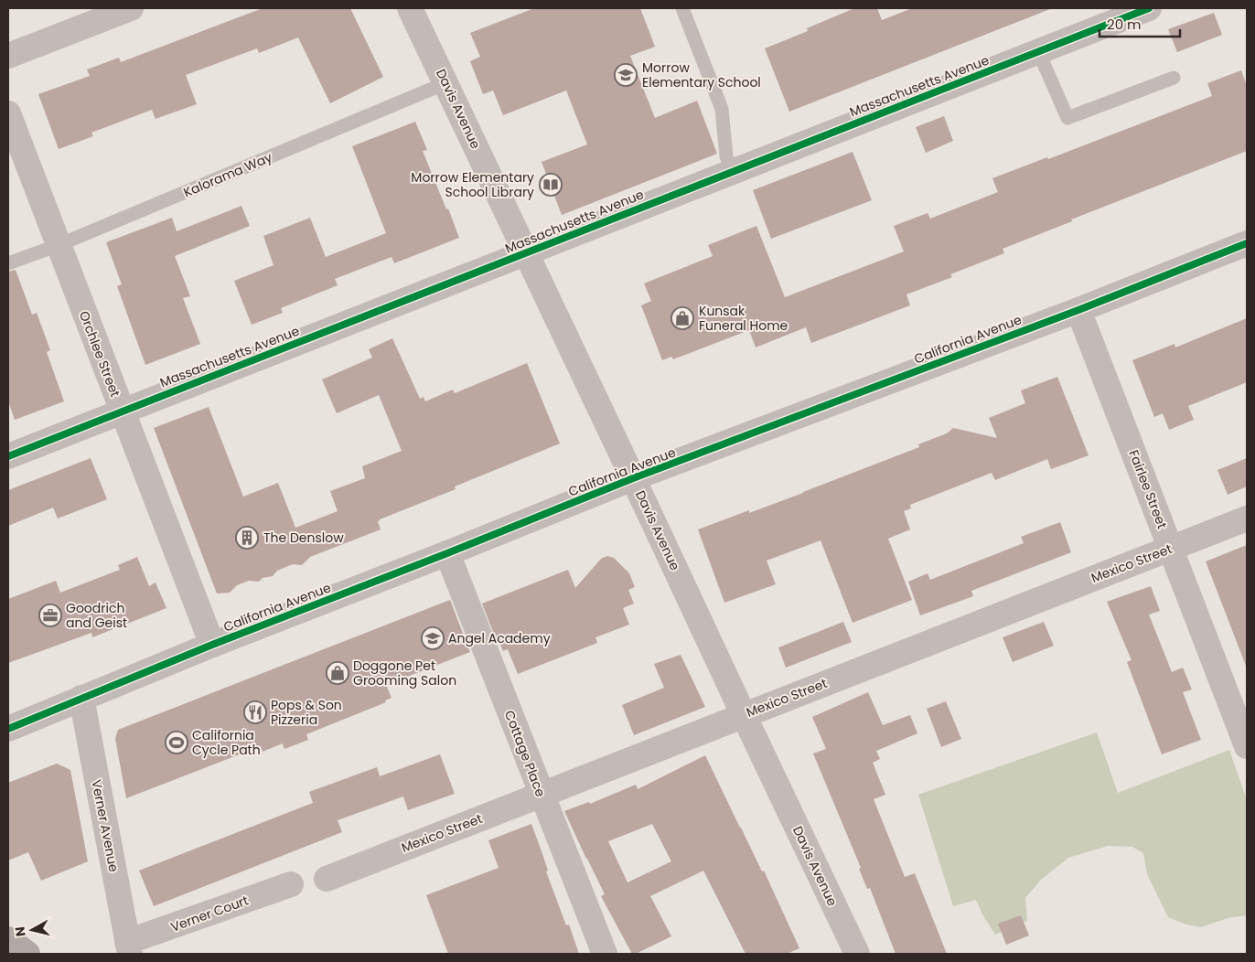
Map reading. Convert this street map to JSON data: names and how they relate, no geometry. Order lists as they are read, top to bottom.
{
  "streets": {
    "street": [
      "Massachusetts Avenue",
      "Davis Avenue",
      "California Avenue",
      "Orchlee Street",
      "Fairlee Street",
      "Mexico Street",
      "Cottage Place",
      "Verner Avenue",
      "Verner Court"
    ],
    "lane": ["Kalorama Way"]
  },
  "crossings": [
    ["Massachusetts Avenue", "Davis Avenue"],
    ["Massachusetts Avenue", "Orchlee Street"],
    ["Davis Avenue", "Kalorama Way"],
    ["Davis Avenue", "California Avenue"],
    ["Davis Avenue", "Mexico Street"],
    ["Kalorama Way", "Orchlee Street"],
    ["California Avenue", "Orchlee Street"],
    ["California Avenue", "Fairlee Street"],
    ["California Avenue", "Cottage Place"],
    ["California Avenue", "Verner Avenue"],
    ["Fairlee Street", "Mexico Street"],
    ["Mexico Street", "Cottage Place"],
    ["Verner Avenue", "Verner Court"]
  ],
  "places": {
    "school or university": ["Morrow Elementary School", "Angel Academy"],
    "library": ["Morrow Elementary School Library"],
    "shop": ["Kunsak Funeral Home", "Doggone Pet Grooming Salon"],
    "building": ["The Denslow"],
    "office": ["Goodrich and Geist"],
    "restaurant": ["Pops & Son Pizzeria"],
    "sports": ["California Cycle Path"]
  },
  "scale_bar": "20 m",
  "north": "left"
}
